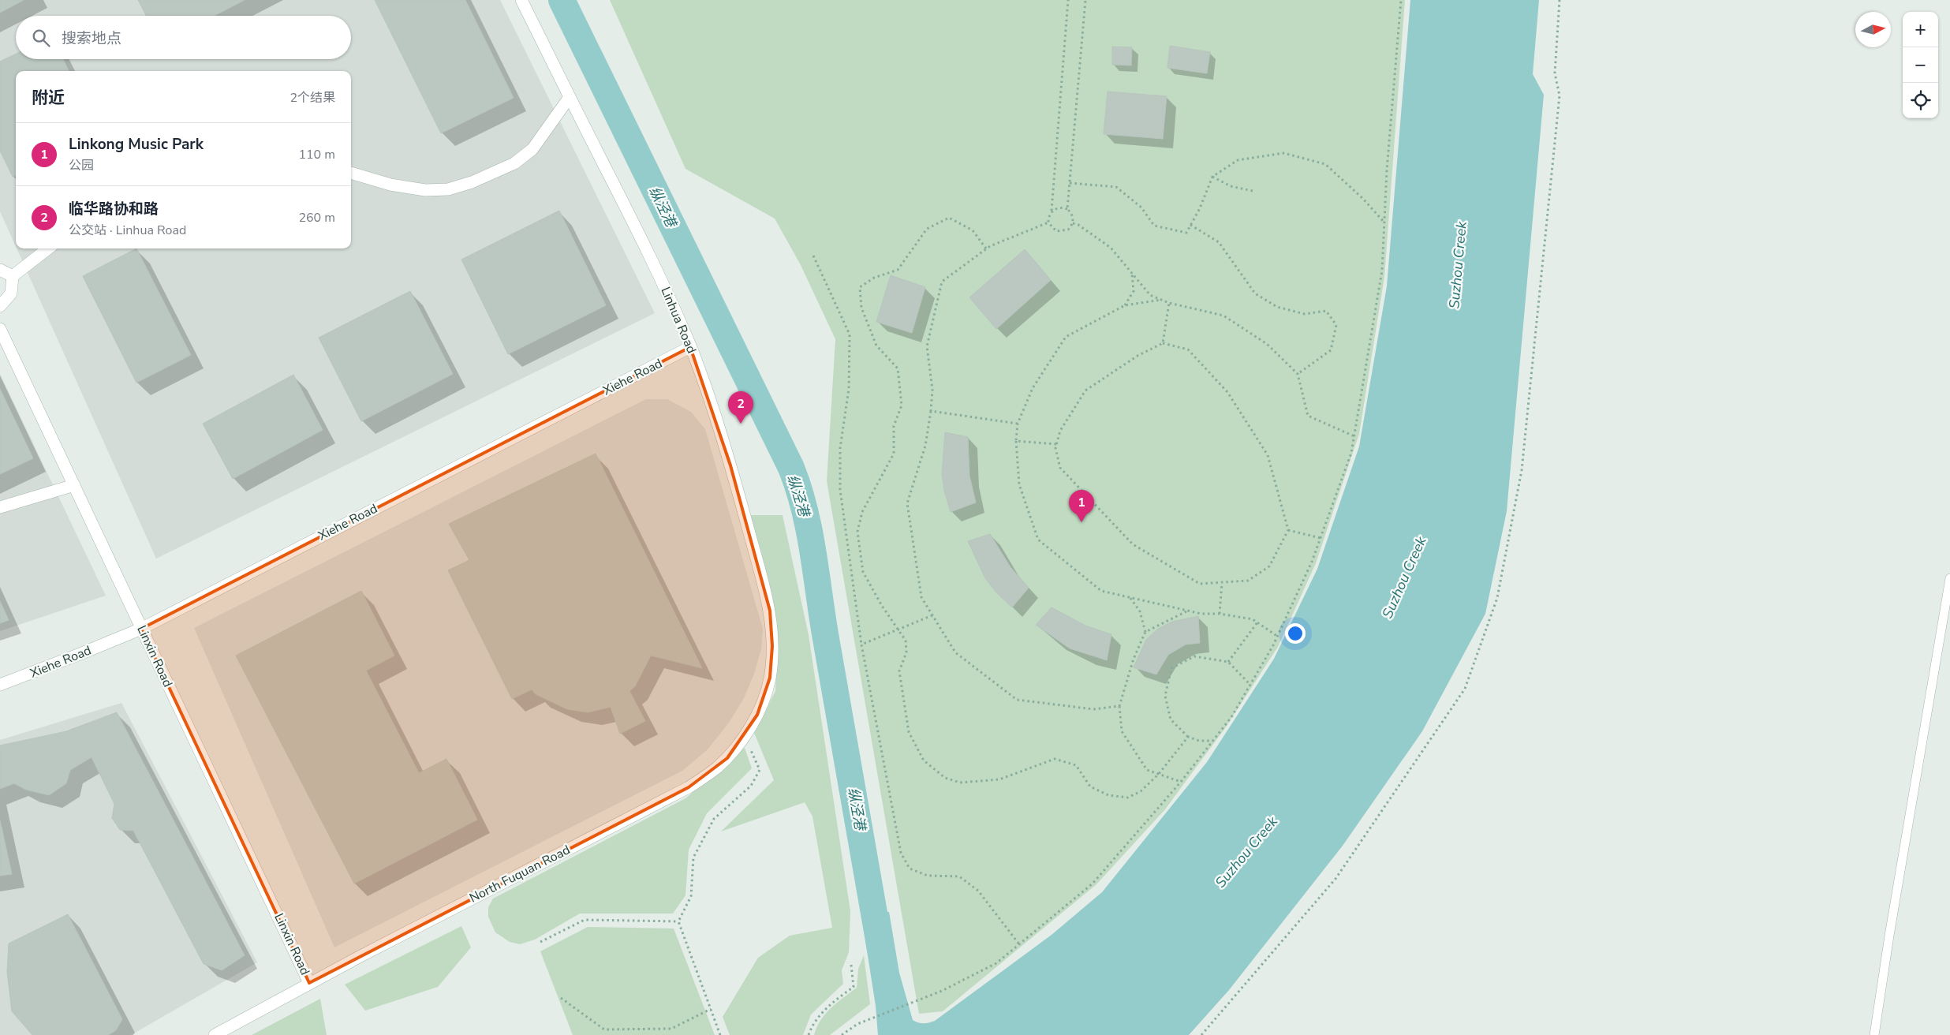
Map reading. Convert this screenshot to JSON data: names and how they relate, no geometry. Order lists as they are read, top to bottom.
{
  "streets": {
    "street": [
      "Linhua Road",
      "Xiehe Road",
      "Linxin Road",
      "North Fuquan Road"
    ]
  },
  "crossings": [
    ["Linhua Road", "Xiehe Road"],
    ["Linhua Road", "North Fuquan Road"],
    ["Xiehe Road", "Linxin Road"],
    ["Linxin Road", "North Fuquan Road"]
  ],
  "water": ["纵泾港", "Suzhou Creek"],
  "north": "right",
  "page": {
    "map_buttons": ["+", "−"],
    "search": "搜索地点",
    "heading": ["附近", "2个结果"],
    "list": [
      {
        "mark": "1",
        "name": "Linkong Music Park",
        "note": "公园",
        "value": "110 m"
      },
      {
        "mark": "2",
        "name": "临华路协和路",
        "note": "公交站 · Linhua Road",
        "value": "260 m"
      }
    ],
    "pins": ["2", "1"]
  }
}
